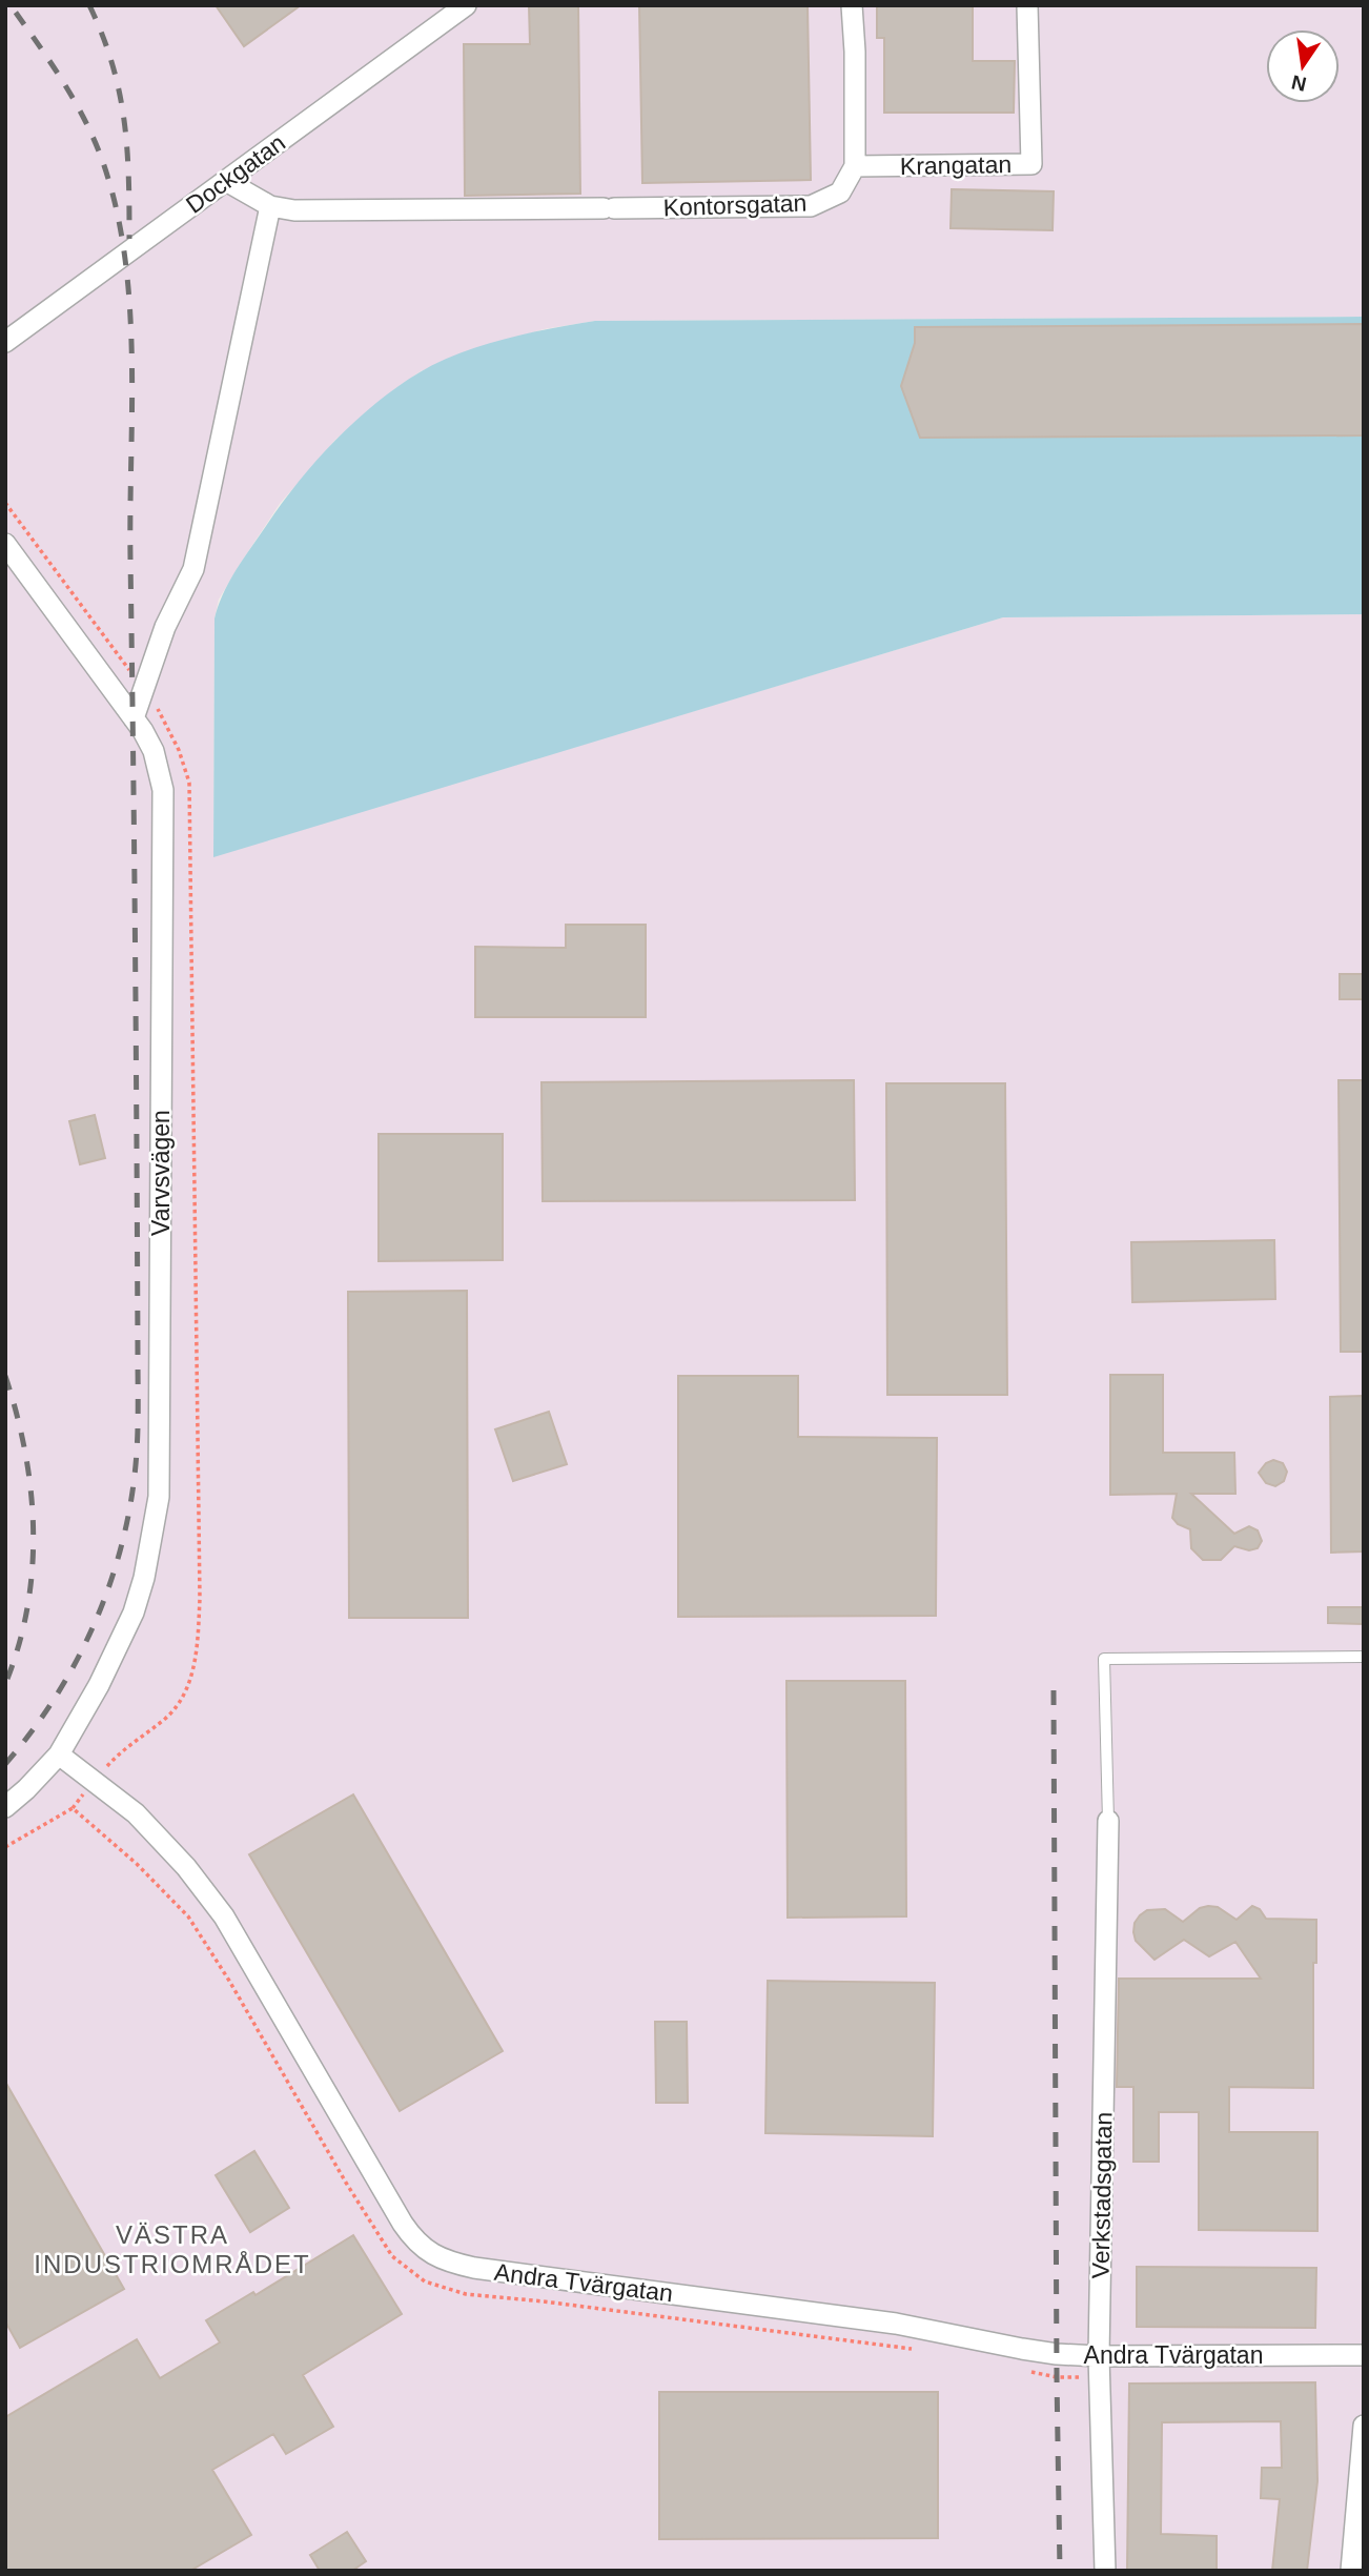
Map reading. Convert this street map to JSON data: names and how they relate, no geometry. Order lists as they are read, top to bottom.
{
  "streets": {
    "street": [
      "Krangatan",
      "Dockgatan",
      "Kontorsgatan",
      "Varvsvägen",
      "Verkstadsgatan",
      "Andra Tvärgatan"
    ]
  },
  "crossings": [
    ["Krangatan", "Kontorsgatan"],
    ["Dockgatan", "Kontorsgatan"],
    ["Varvsvägen", "Andra Tvärgatan"],
    ["Verkstadsgatan", "Andra Tvärgatan"]
  ],
  "districts": ["VÄSTRA INDUSTRIOMRÅDET"],
  "north": "bottom"
}
